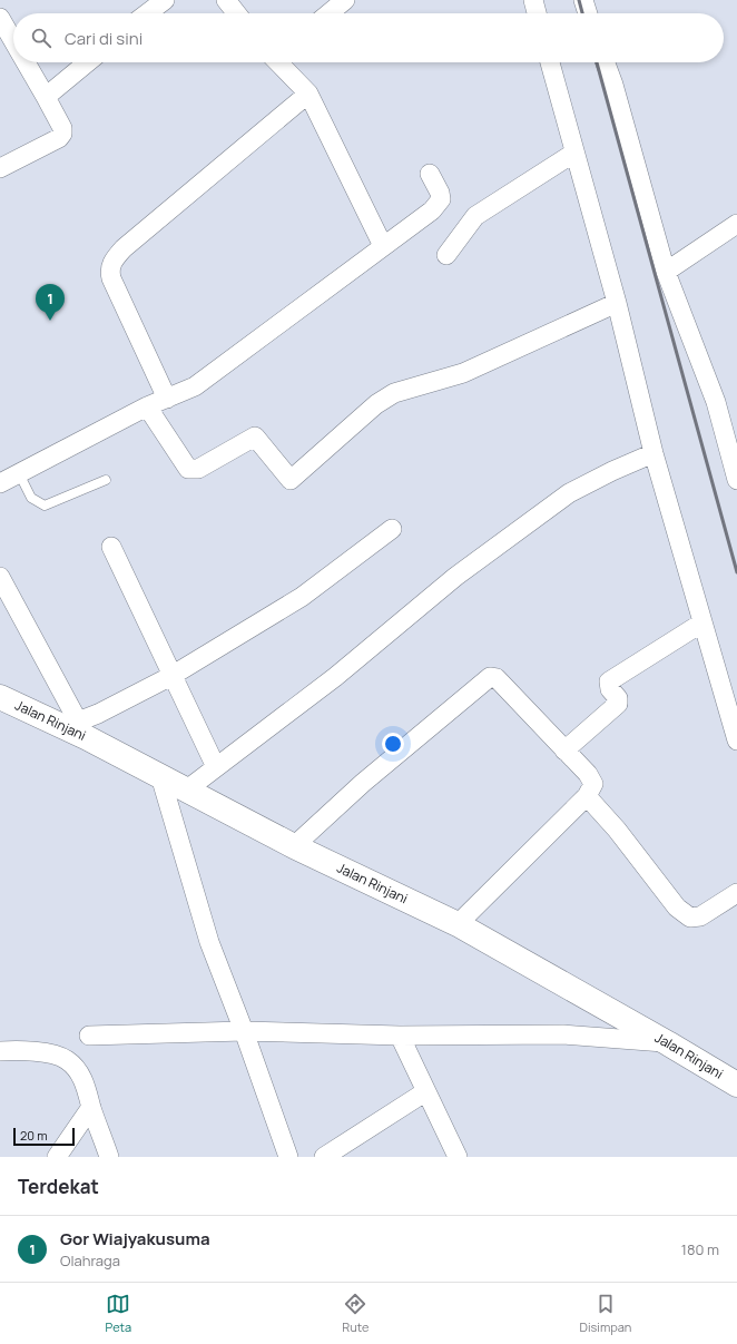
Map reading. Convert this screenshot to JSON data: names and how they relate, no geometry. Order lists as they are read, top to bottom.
{
  "streets": {
    "street": ["Jalan Rinjani"]
  },
  "scale_bar": "20 m",
  "page": {
    "search": "Cari di sini",
    "pins": "1",
    "scale": "20 m",
    "heading": "Terdekat",
    "list": [
      {
        "mark": "1",
        "name": "Gor Wiajyakusuma",
        "note": "Olahraga",
        "value": "180 m"
      }
    ],
    "nav": ["Peta", "Rute", "Disimpan"]
  }
}
